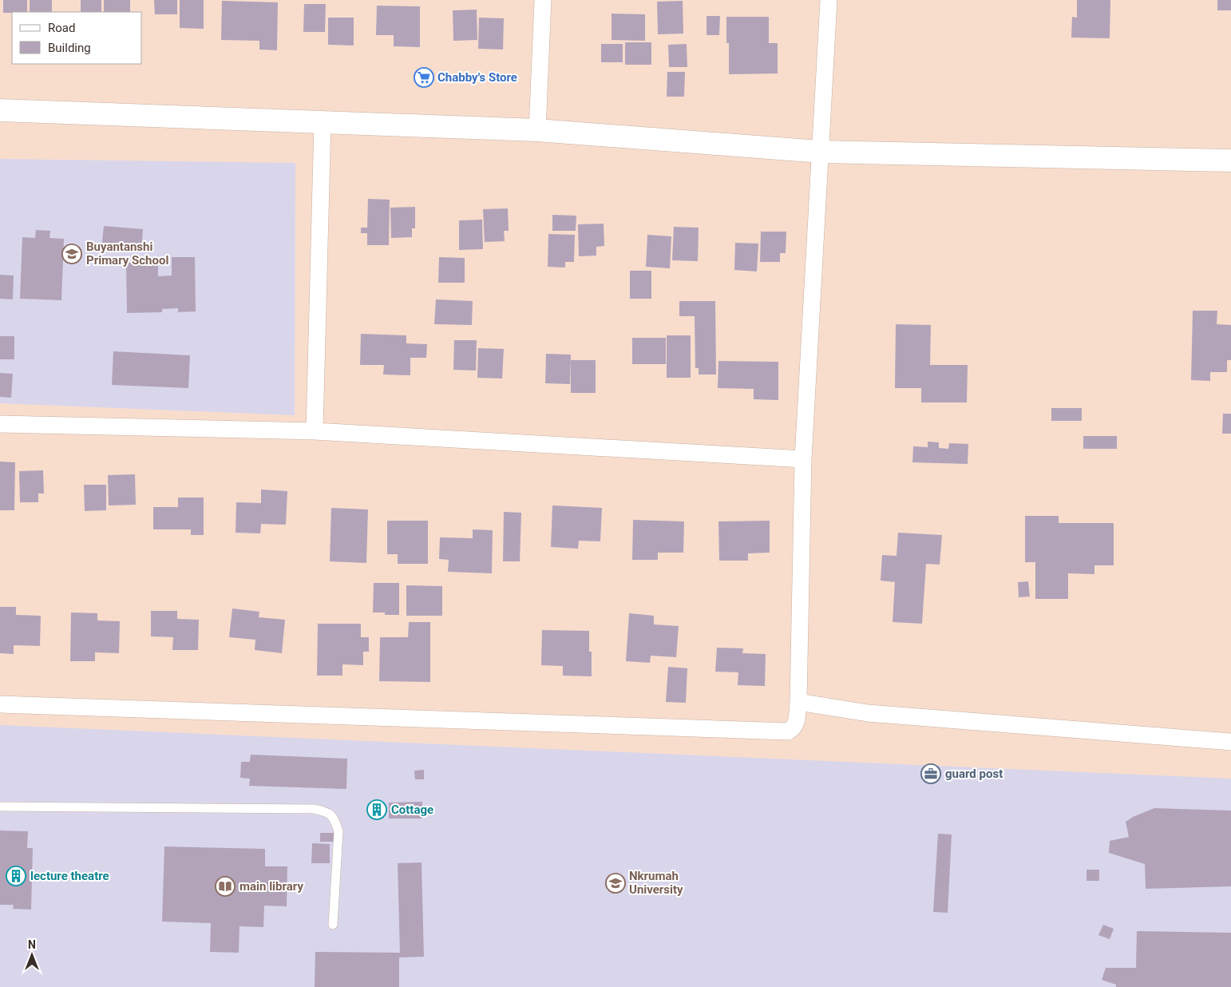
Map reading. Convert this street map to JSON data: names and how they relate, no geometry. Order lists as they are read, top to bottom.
{
  "places": {
    "supermarket": ["Chabby's Store"],
    "school or university": ["Buyantanshi Primary School", "Nkrumah University"],
    "office": ["guard post"],
    "building": ["Cottage", "lecture theatre"],
    "library": ["main library"]
  },
  "legend": ["Road", "Building"],
  "north": "top"
}
